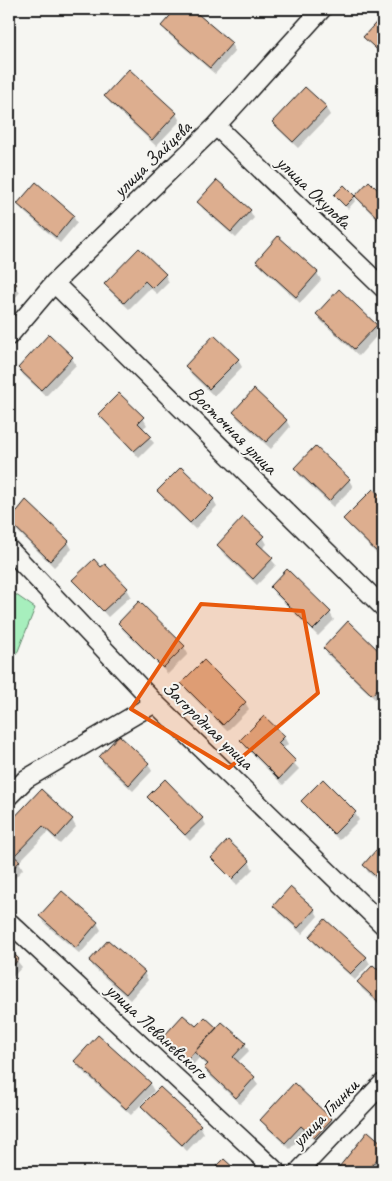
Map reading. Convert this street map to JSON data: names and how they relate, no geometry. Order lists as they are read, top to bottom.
{
  "streets": {
    "street": [
      "улица Зайцева",
      "улица Окулова",
      "Восточная улица",
      "Загородная улица",
      "улица Леваневского",
      "улица Глинки"
    ]
  },
  "crossings": [
    ["улица Зайцева", "улица Окулова"],
    ["улица Зайцева", "Восточная улица"]
  ]
}
